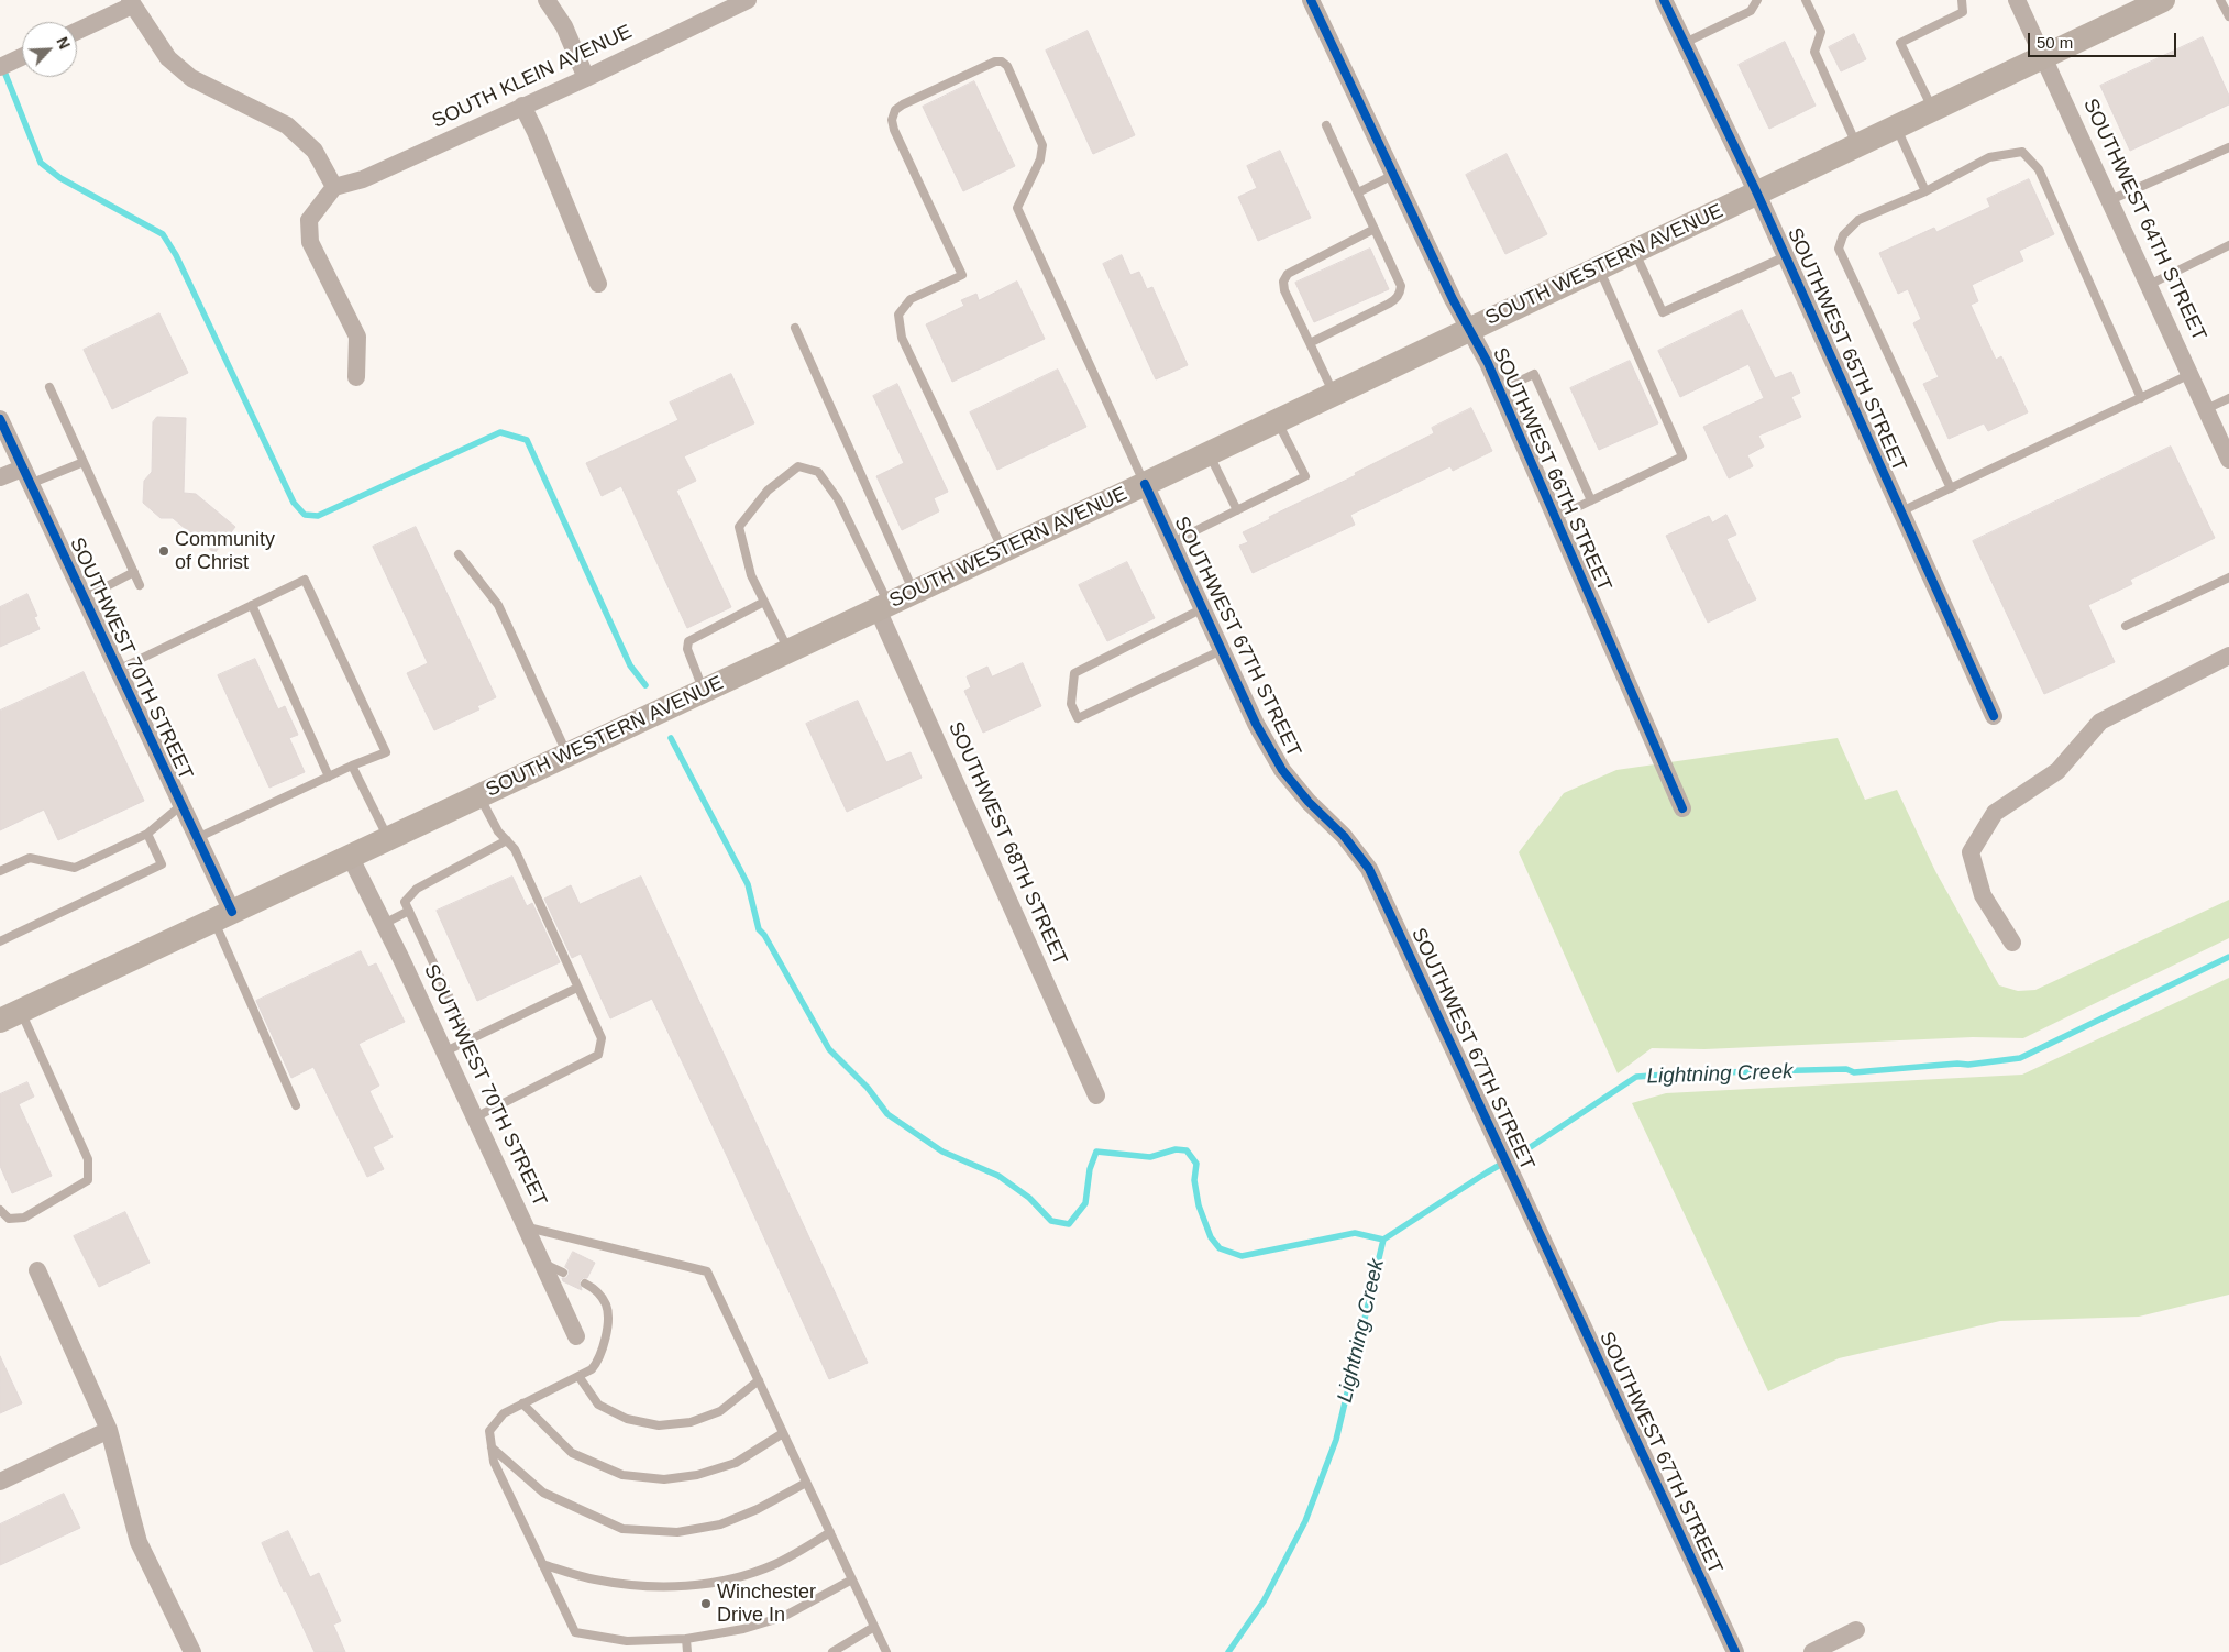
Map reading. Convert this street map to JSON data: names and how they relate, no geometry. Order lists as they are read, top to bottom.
{
  "streets": {
    "main road": ["SOUTH WESTERN AVENUE"],
    "street": [
      "SOUTH KLEIN AVENUE",
      "SOUTHWEST 64TH STREET",
      "SOUTHWEST 65TH STREET",
      "SOUTHWEST 66TH STREET",
      "SOUTHWEST 67TH STREET",
      "SOUTHWEST 70TH STREET",
      "SOUTHWEST 68TH STREET"
    ]
  },
  "crossings": [
    ["SOUTHWEST 64TH STREET", "SOUTH WESTERN AVENUE"],
    ["SOUTH WESTERN AVENUE", "SOUTHWEST 65TH STREET"],
    ["SOUTH WESTERN AVENUE", "SOUTHWEST 66TH STREET"],
    ["SOUTH WESTERN AVENUE", "SOUTHWEST 67TH STREET"],
    ["SOUTH WESTERN AVENUE", "SOUTHWEST 70TH STREET"],
    ["SOUTH WESTERN AVENUE", "SOUTHWEST 68TH STREET"]
  ],
  "water": ["Lightning Creek"],
  "places": ["Community of Christ", "Winchester Drive In"],
  "scale_bar": "50 m",
  "north": "top right"
}
